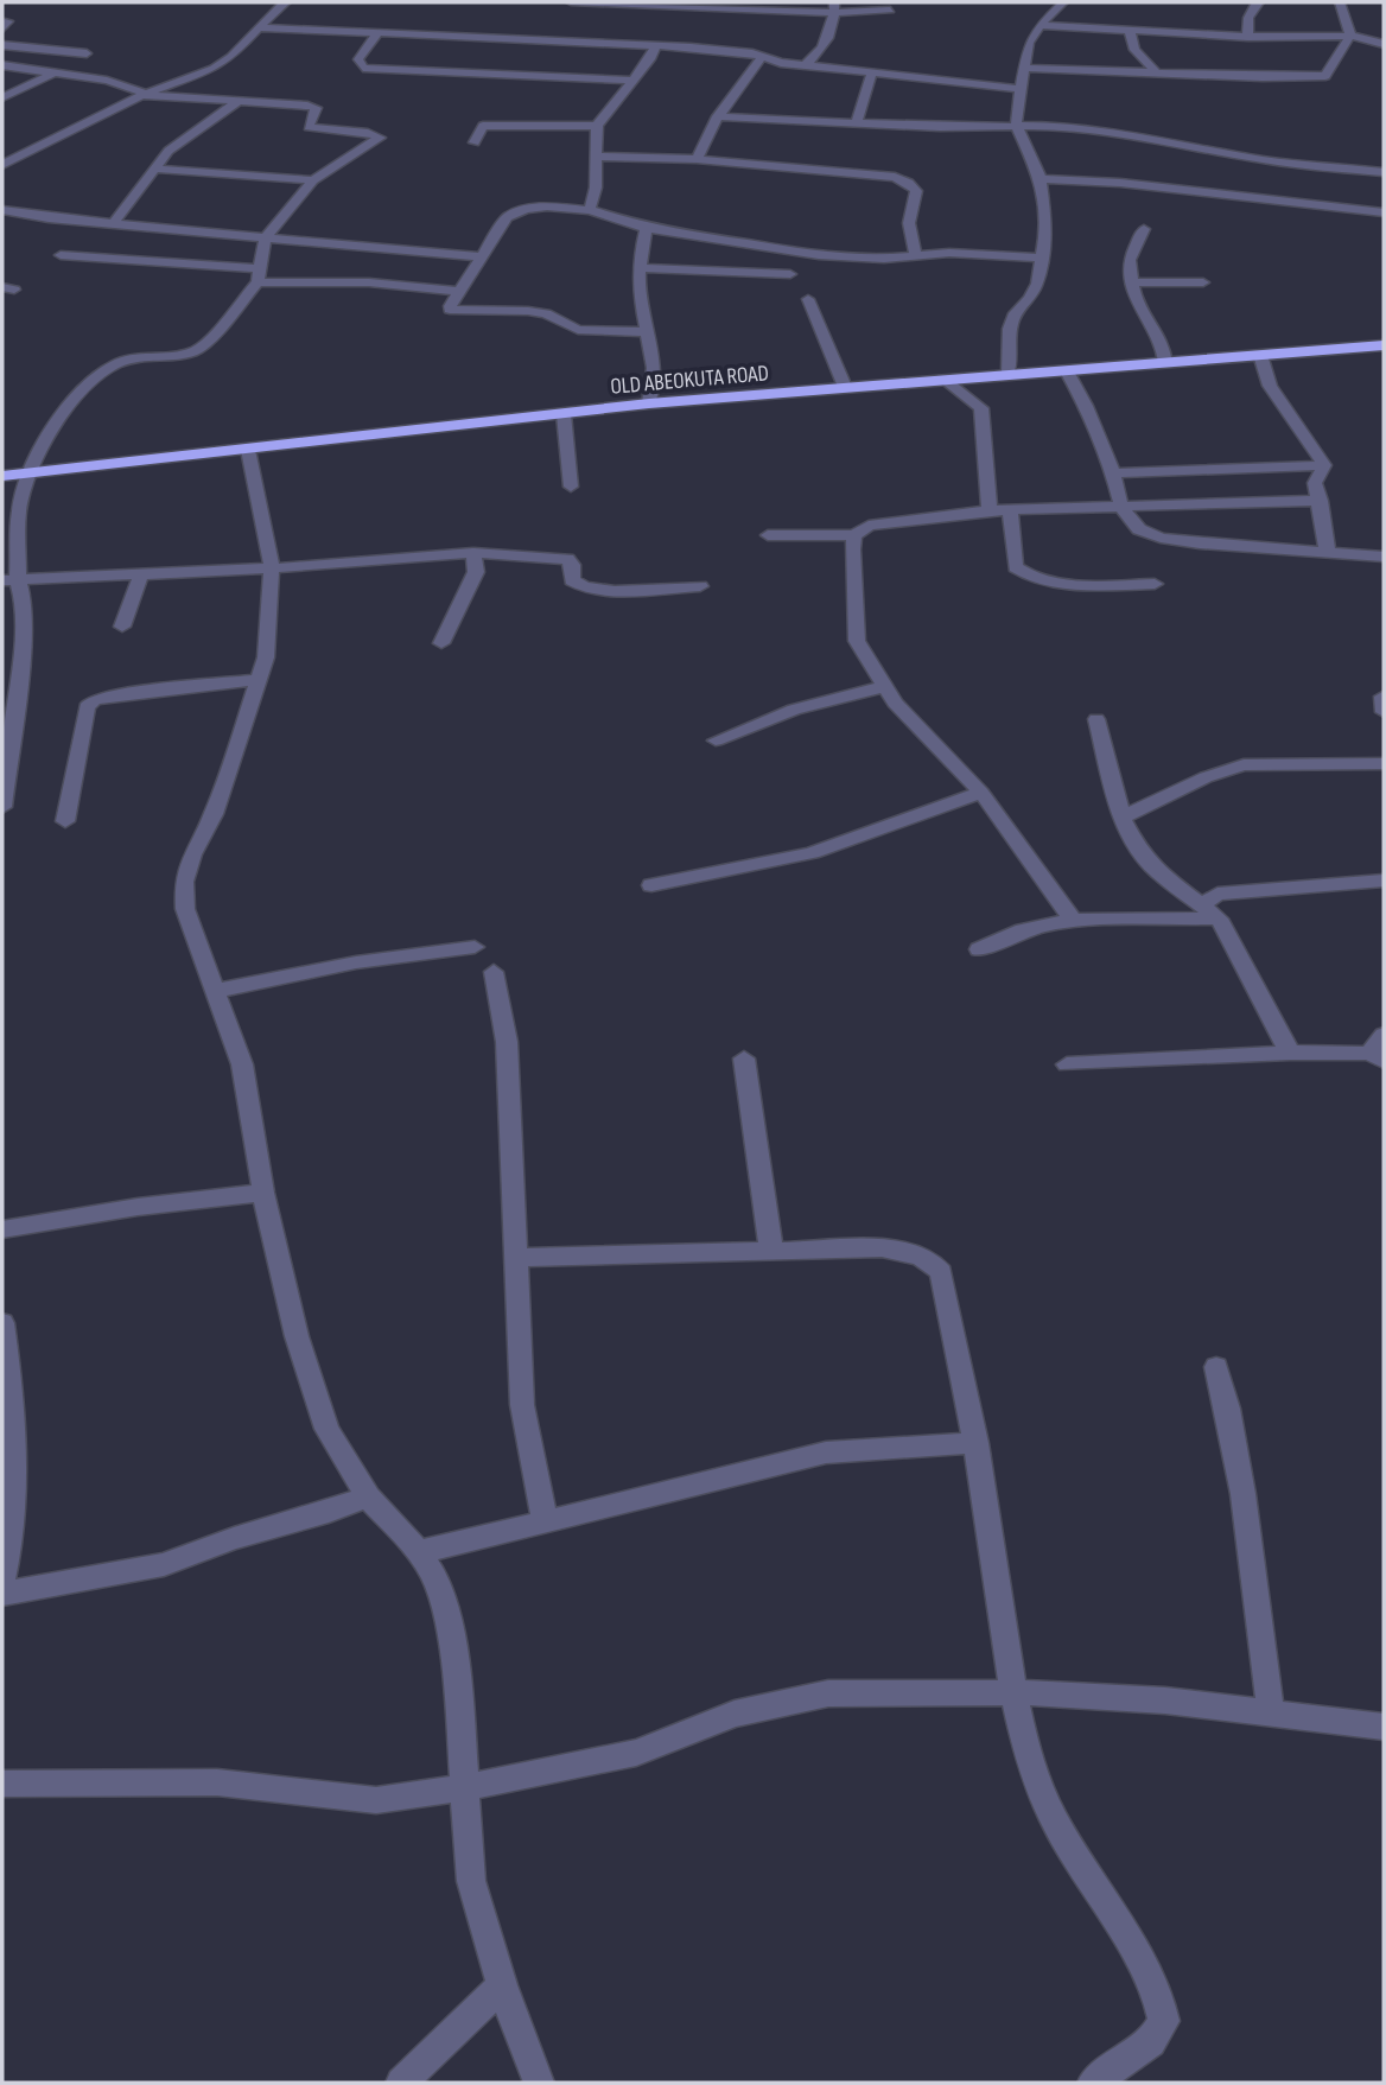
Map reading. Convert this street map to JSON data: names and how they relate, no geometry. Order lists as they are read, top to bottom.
{
  "streets": {
    "highway": ["OLD ABEOKUTA ROAD"]
  }
}
